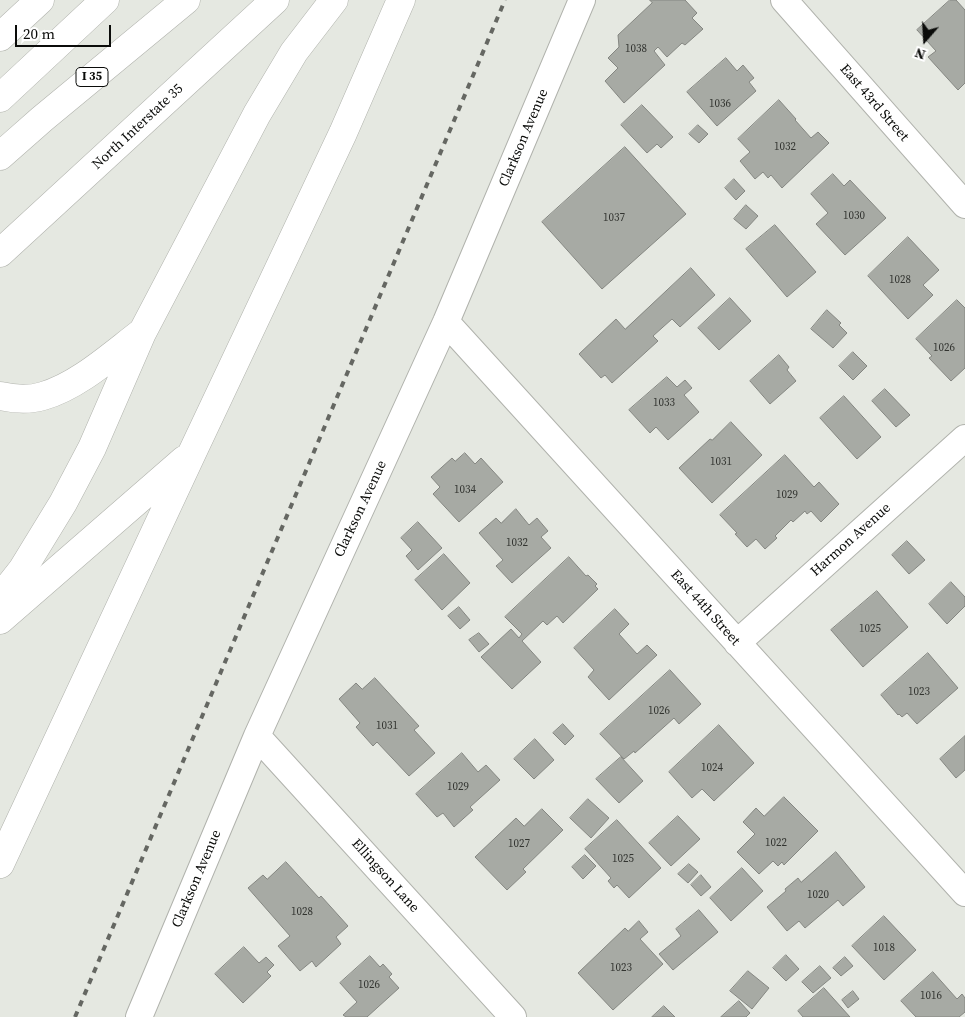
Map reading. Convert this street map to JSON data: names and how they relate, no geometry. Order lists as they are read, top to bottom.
{
  "streets": {
    "main road": ["I 35", "North Interstate 35"],
    "street": [
      "East 43rd Street",
      "Clarkson Avenue",
      "Harmon Avenue",
      "East 44th Street",
      "Ellingson Lane"
    ]
  },
  "crossings": [
    ["Clarkson Avenue", "East 44th Street"],
    ["Clarkson Avenue", "Ellingson Lane"],
    ["Harmon Avenue", "East 44th Street"]
  ],
  "house_numbers": [
    "1038",
    "1036",
    "1032",
    "1030",
    "1037",
    "1028",
    "1026",
    "1033",
    "1031",
    "1034",
    "1029",
    "1032",
    "1025",
    "1023",
    "1026",
    "1031",
    "1024",
    "1029",
    "1022",
    "1027",
    "1025",
    "1020",
    "1028",
    "1018",
    "1023",
    "1026",
    "1016"
  ],
  "scale_bar": "20 m",
  "north": "bottom"
}
